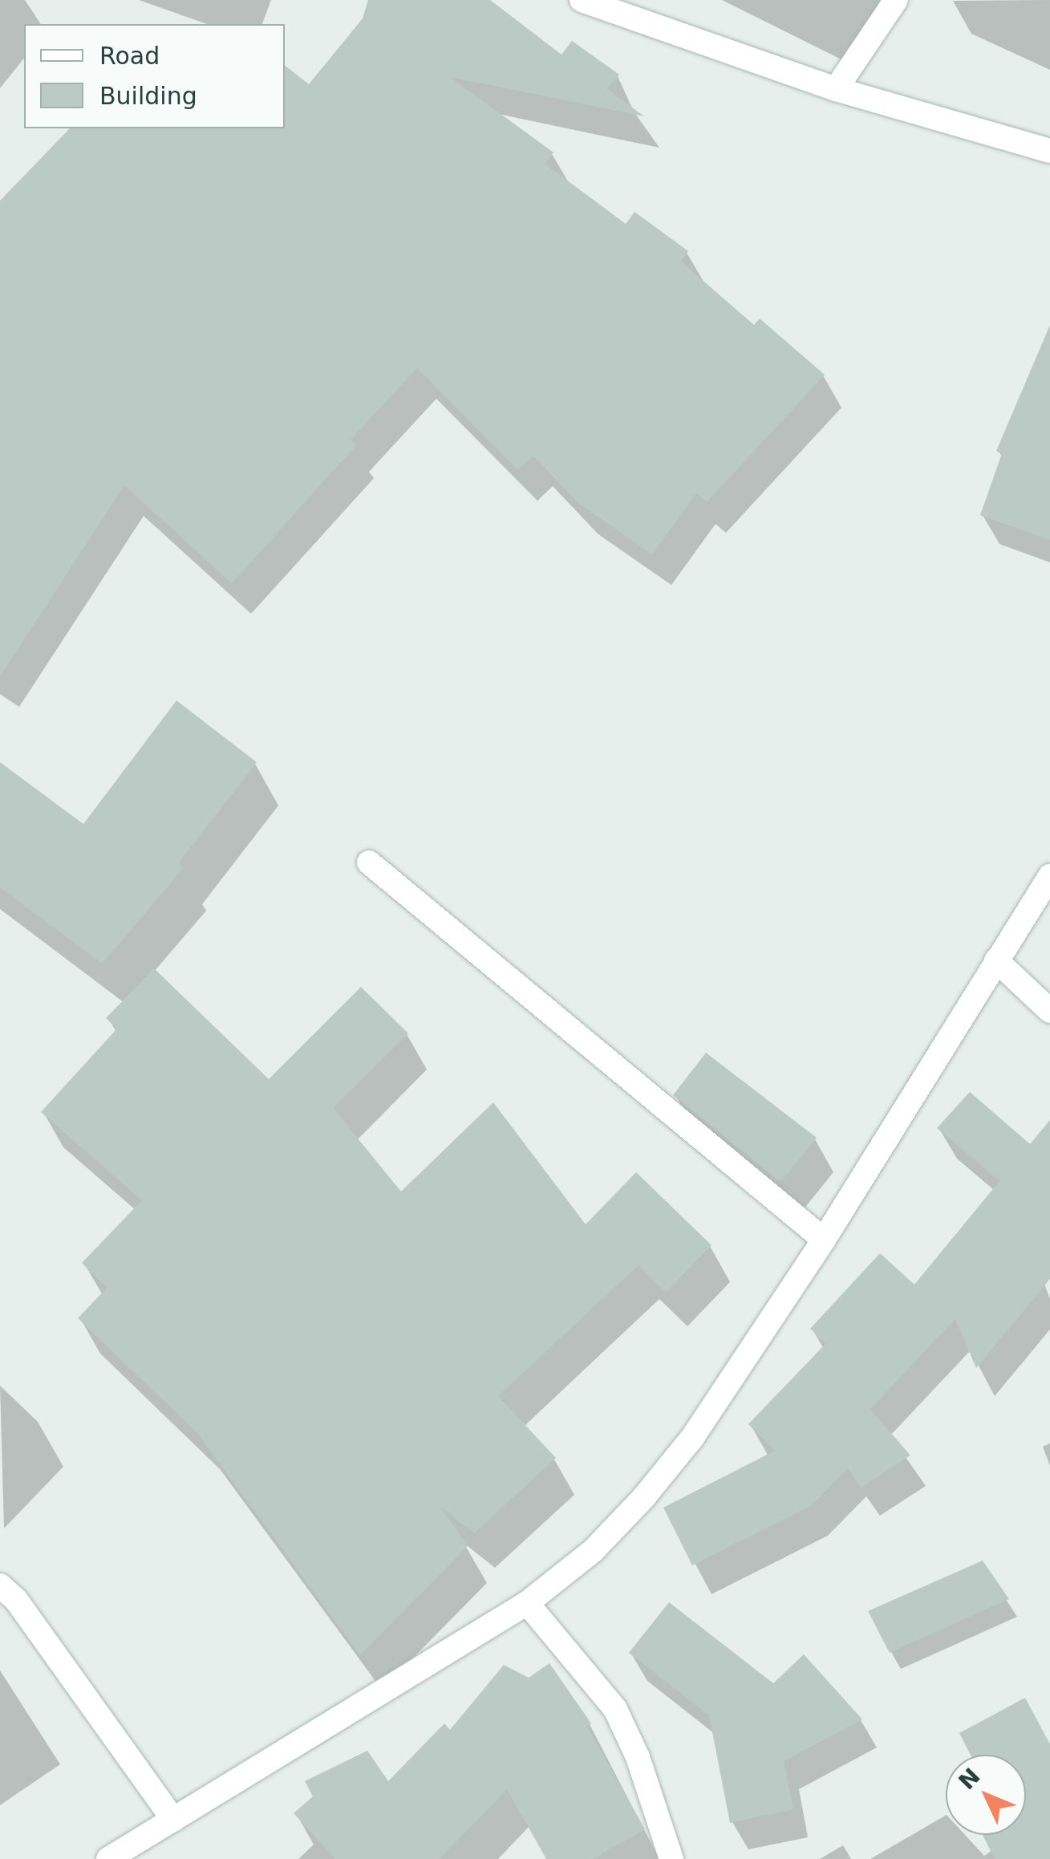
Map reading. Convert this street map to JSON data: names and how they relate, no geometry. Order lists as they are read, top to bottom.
{
  "legend": ["Road", "Building"],
  "north": "top left"
}
